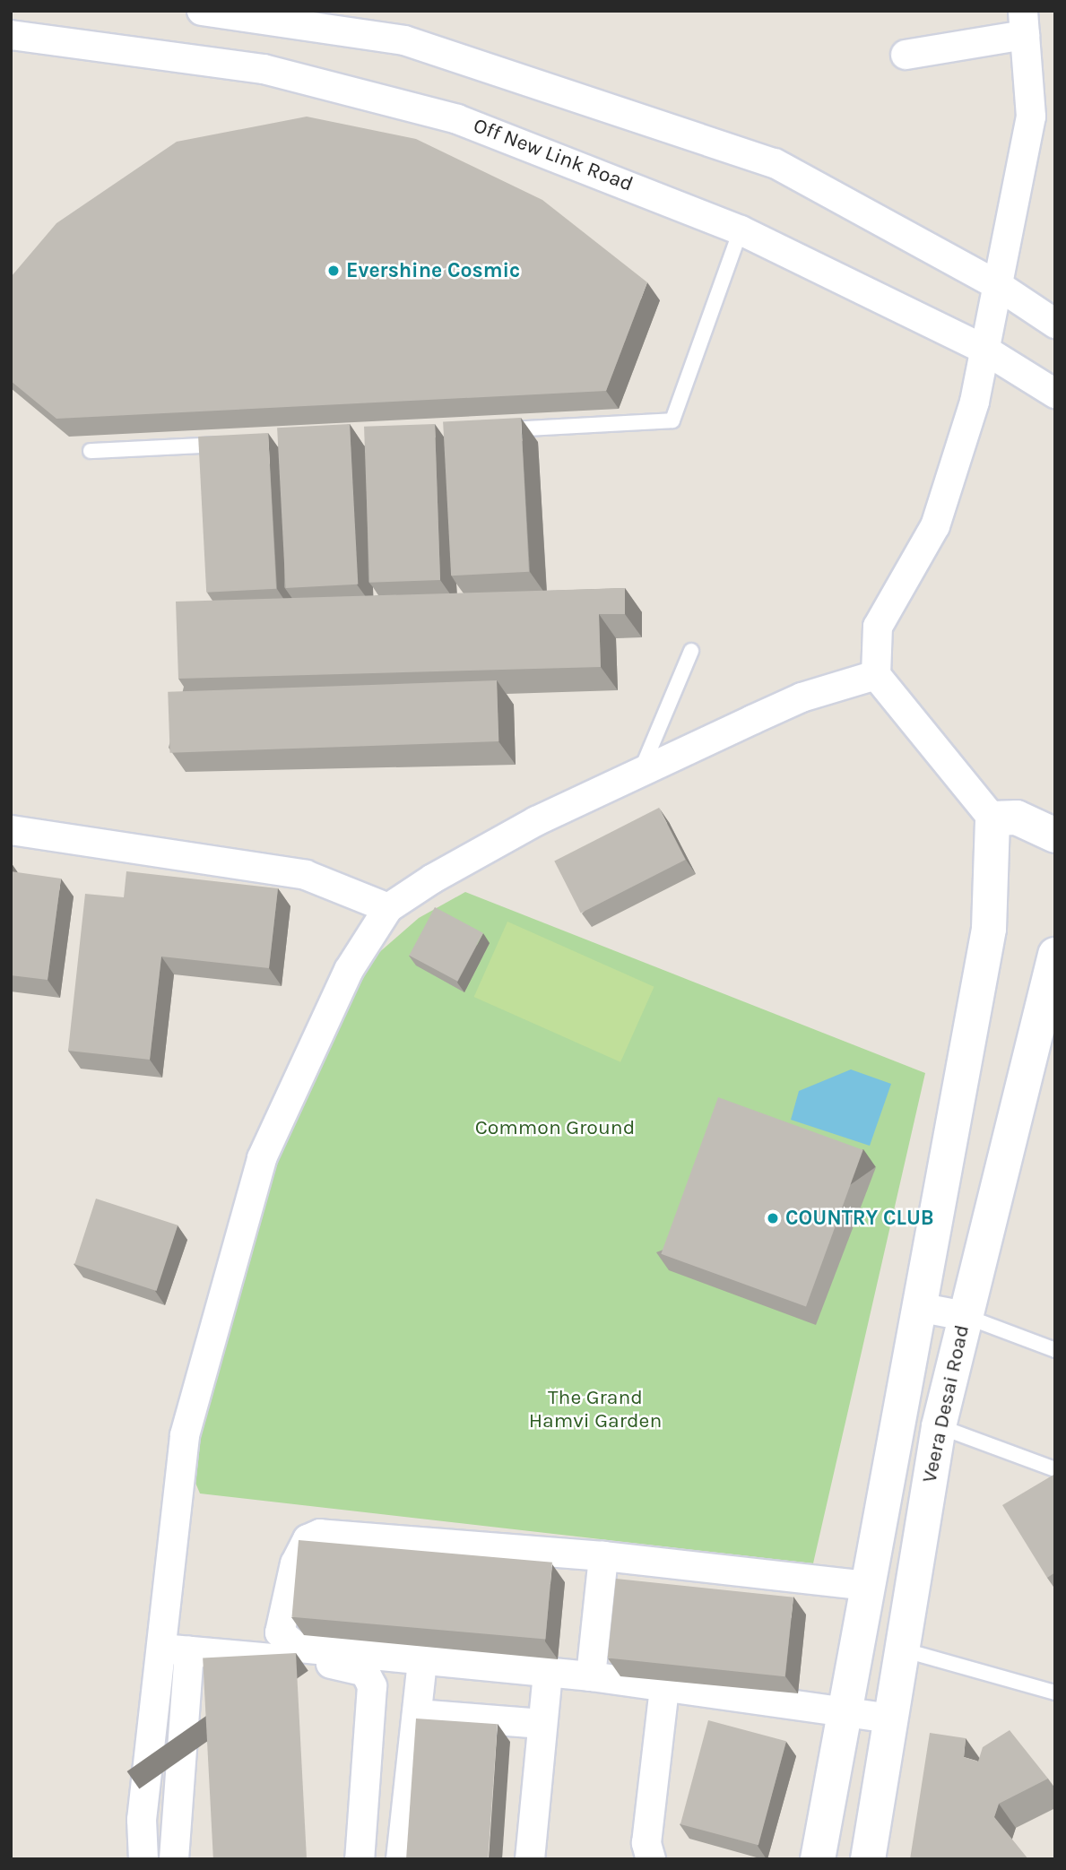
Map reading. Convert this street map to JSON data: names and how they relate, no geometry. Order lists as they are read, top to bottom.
{
  "streets": {
    "street": ["Off New Link Road", "Veera Desai Road"]
  },
  "parks": ["Common Ground", "The Grand Hamvi Garden"],
  "places": ["Evershine Cosmic", "COUNTRY CLUB"]
}
